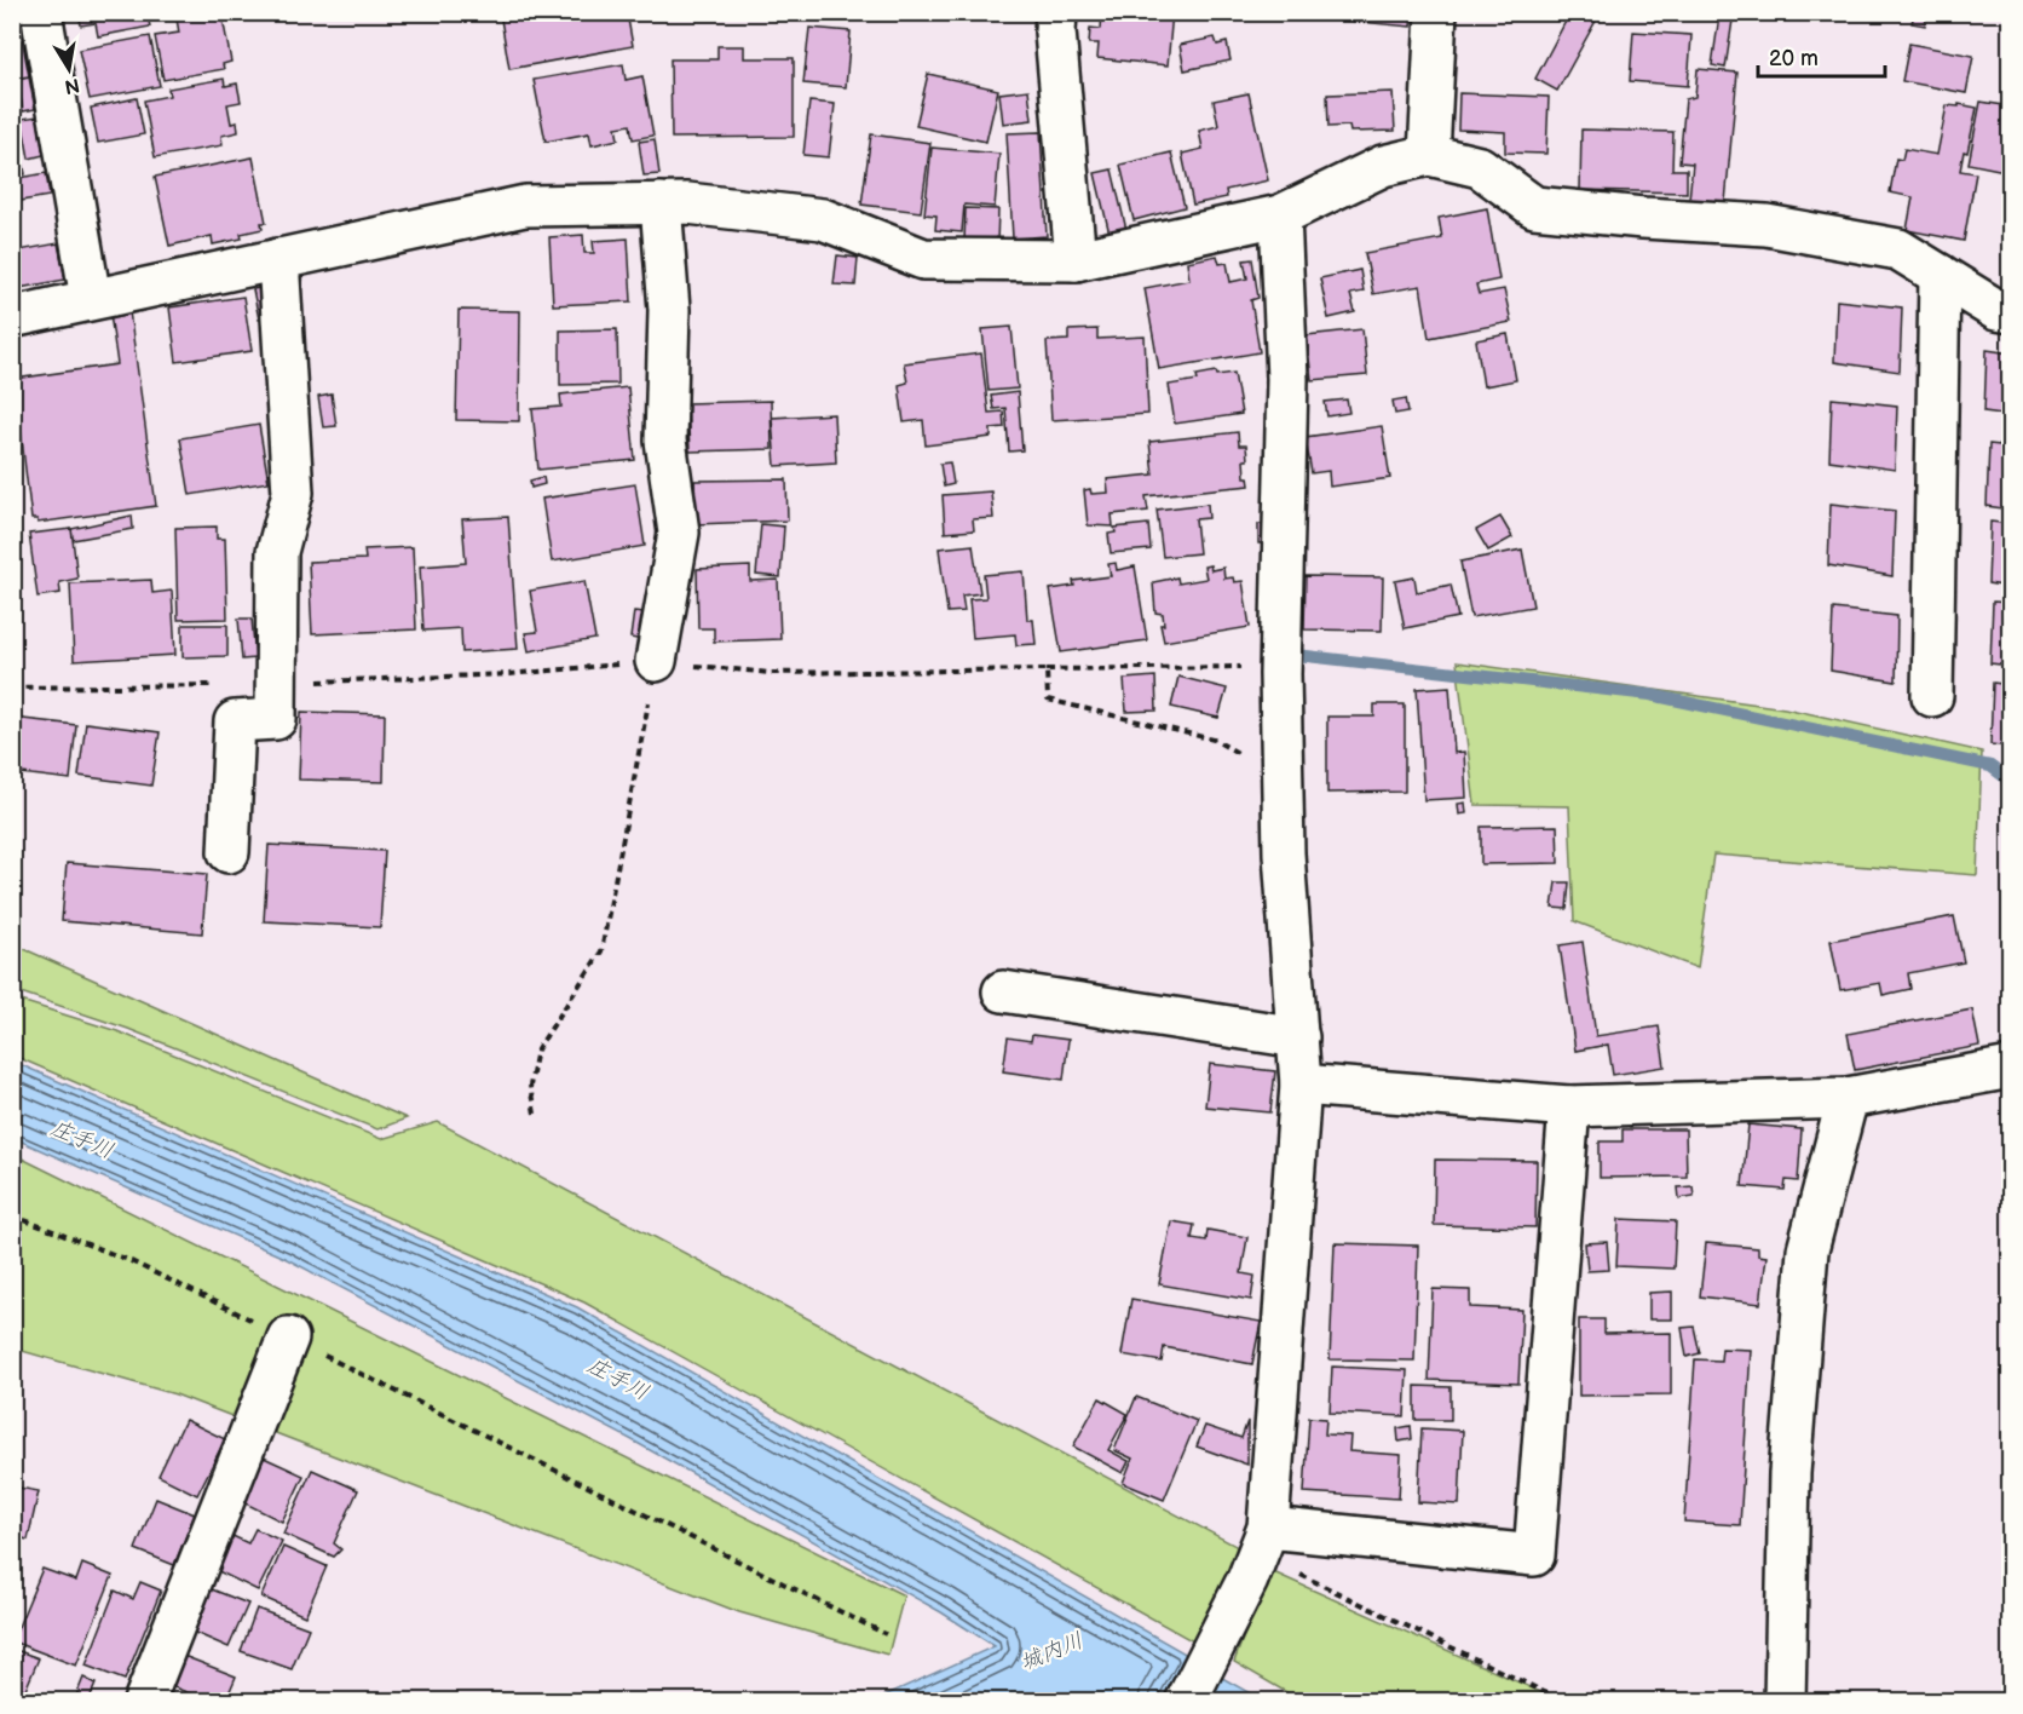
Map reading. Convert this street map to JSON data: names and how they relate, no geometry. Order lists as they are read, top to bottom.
{
  "water": ["庄手川", "城内川"],
  "scale_bar": "20 m",
  "north": "bottom"
}
